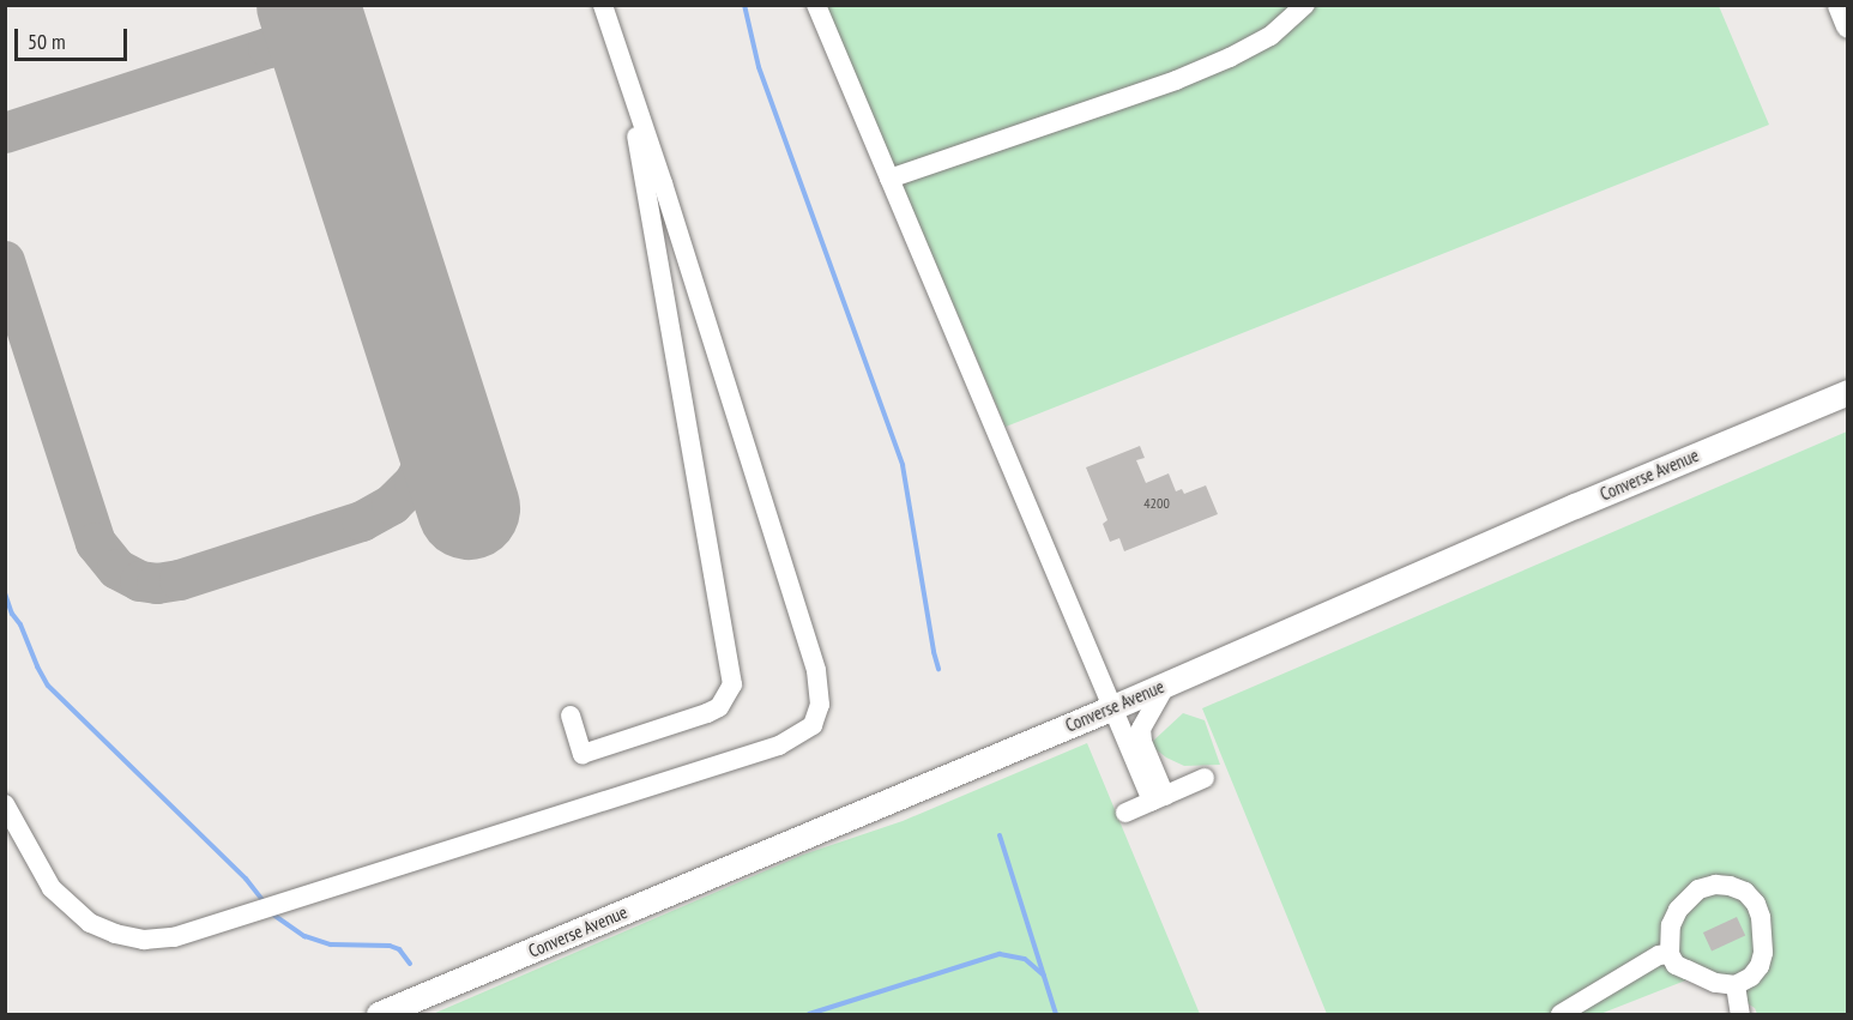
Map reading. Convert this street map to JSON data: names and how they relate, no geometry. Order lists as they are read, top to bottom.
{
  "streets": {
    "main road": ["Converse Avenue"]
  },
  "house_numbers": ["4200"],
  "scale_bar": "50 m"
}
